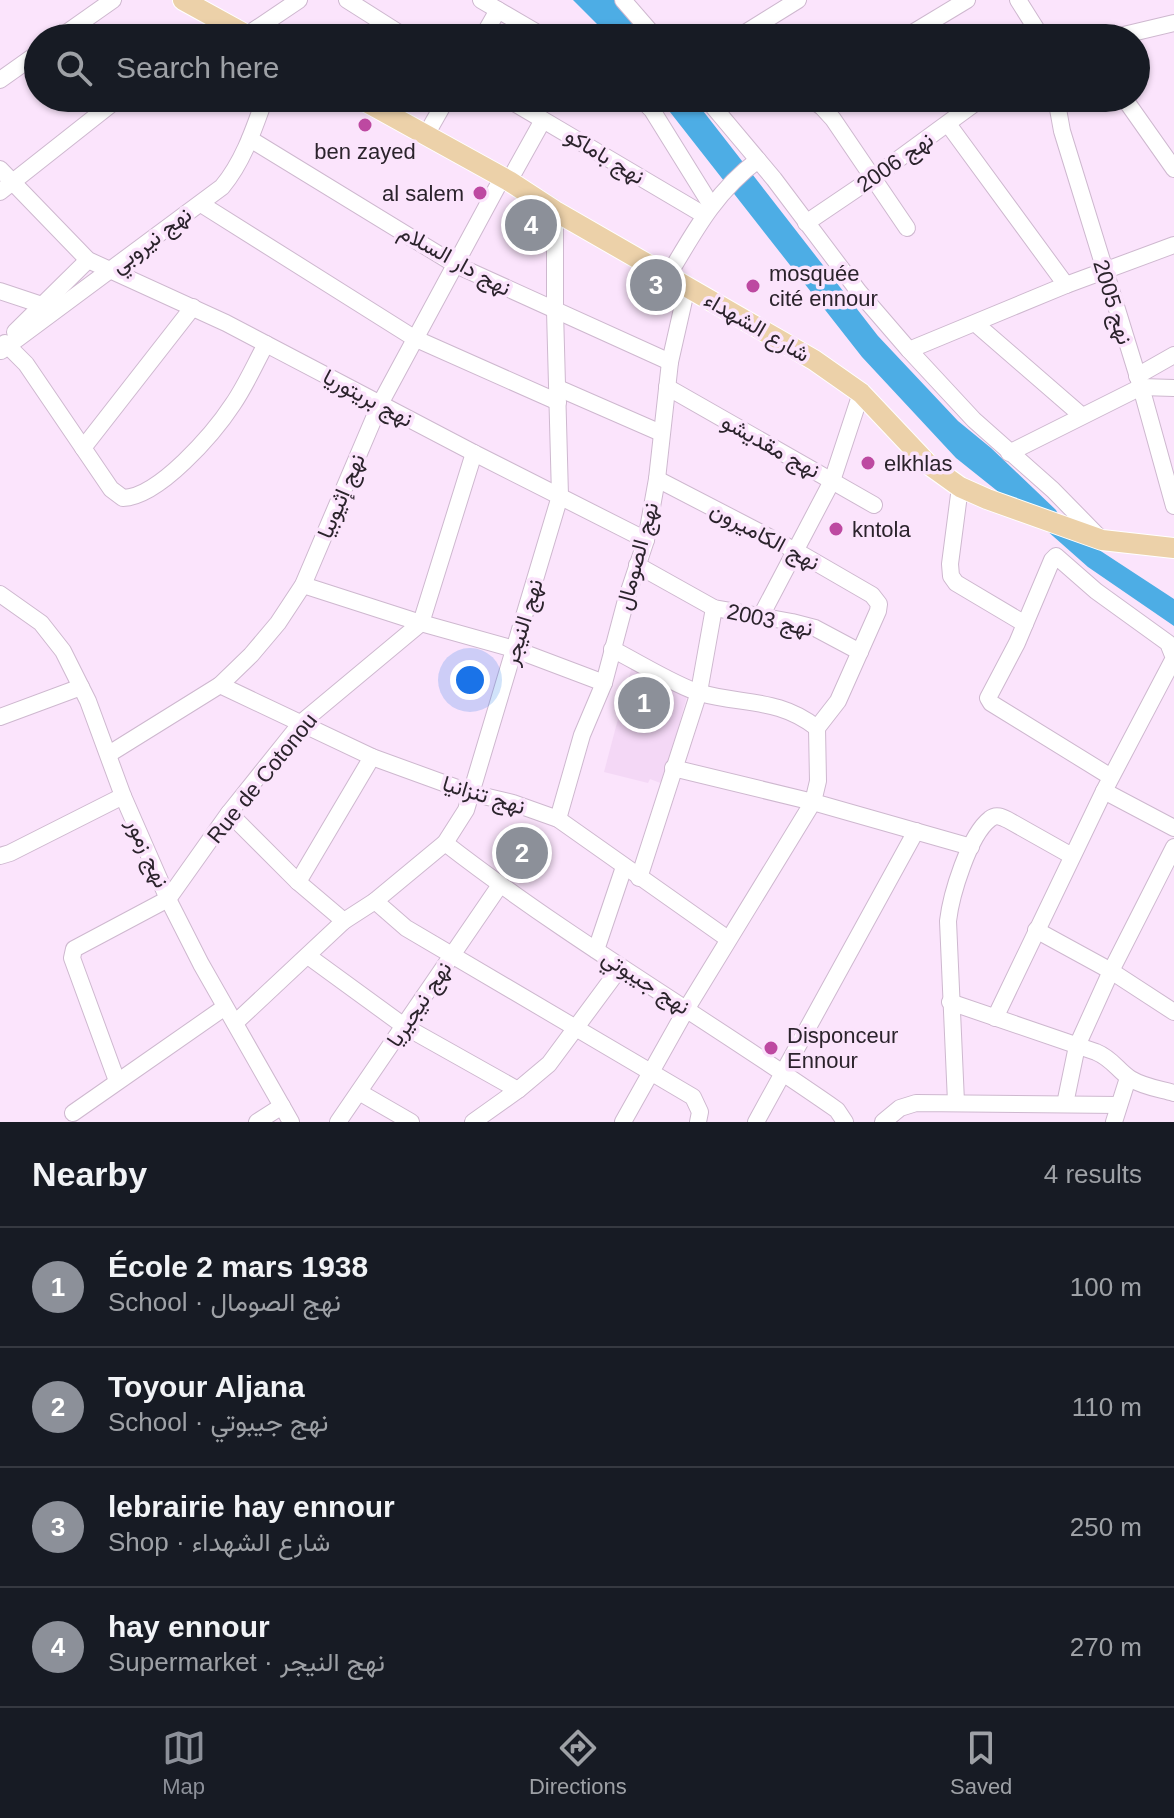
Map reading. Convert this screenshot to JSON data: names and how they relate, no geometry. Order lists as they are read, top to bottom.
{
  "streets": {
    "main road": ["شارع الشهداء"],
    "street": [
      "نهج باماكو",
      "نهج 2006",
      "نهج نيروبي",
      "نهج دار السلام",
      "نهج 2005",
      "نهج بريتوريا",
      "نهج مقديشو",
      "نهج إثيوبيا",
      "نهج الكاميرون",
      "نهج الصومال",
      "نهج 2003",
      "نهج النيجر",
      "Rue de Cotonou",
      "نهج تنزانيا",
      "نهج زمور",
      "نهج جيبوتي",
      "نهج نيجيريا"
    ]
  },
  "crossings": [
    ["نهج باماكو", "نهج إثيوبيا"],
    ["نهج نيروبي", "نهج دار السلام"],
    ["نهج نيروبي", "نهج بريتوريا"],
    ["نهج دار السلام", "نهج إثيوبيا"],
    ["نهج دار السلام", "نهج الصومال"],
    ["نهج دار السلام", "نهج النيجر"],
    ["شارع الشهداء", "نهج إثيوبيا"],
    ["شارع الشهداء", "نهج الصومال"],
    ["شارع الشهداء", "نهج النيجر"],
    ["نهج بريتوريا", "نهج إثيوبيا"],
    ["نهج بريتوريا", "نهج الصومال"],
    ["نهج بريتوريا", "نهج النيجر"],
    ["نهج مقديشو", "نهج الصومال"],
    ["نهج إثيوبيا", "نهج تنزانيا"],
    ["نهج إثيوبيا", "نهج زمور"],
    ["نهج الكاميرون", "نهج الصومال"],
    ["نهج الكاميرون", "نهج 2003"],
    ["نهج الصومال", "نهج 2003"],
    ["نهج الصومال", "نهج تنزانيا"],
    ["نهج النيجر", "نهج تنزانيا"],
    ["نهج النيجر", "نهج زمور"],
    ["نهج النيجر", "نهج جيبوتي"],
    ["Rue de Cotonou", "نهج تنزانيا"],
    ["Rue de Cotonou", "نهج زمور"],
    ["نهج جيبوتي", "نهج نيجيريا"]
  ],
  "places": [
    "ben zayed",
    "al salem",
    "mosquée cité ennour",
    "elkhlas",
    "kntola",
    "Disponceur Ennour"
  ],
  "page": {
    "search": "Search here",
    "pins": [
      "4",
      "3",
      "1",
      "2"
    ],
    "heading": ["Nearby", "4 results"],
    "list": [
      {
        "mark": "1",
        "name": "École 2 mars 1938",
        "note": "School · نهج الصومال",
        "value": "100 m"
      },
      {
        "mark": "2",
        "name": "Toyour Aljana",
        "note": "School · نهج جيبوتي",
        "value": "110 m"
      },
      {
        "mark": "3",
        "name": "lebrairie hay ennour",
        "note": "Shop · شارع الشهداء",
        "value": "250 m"
      },
      {
        "mark": "4",
        "name": "hay ennour",
        "note": "Supermarket · نهج النيجر",
        "value": "270 m"
      }
    ],
    "nav": ["Map", "Directions", "Saved"]
  }
}
